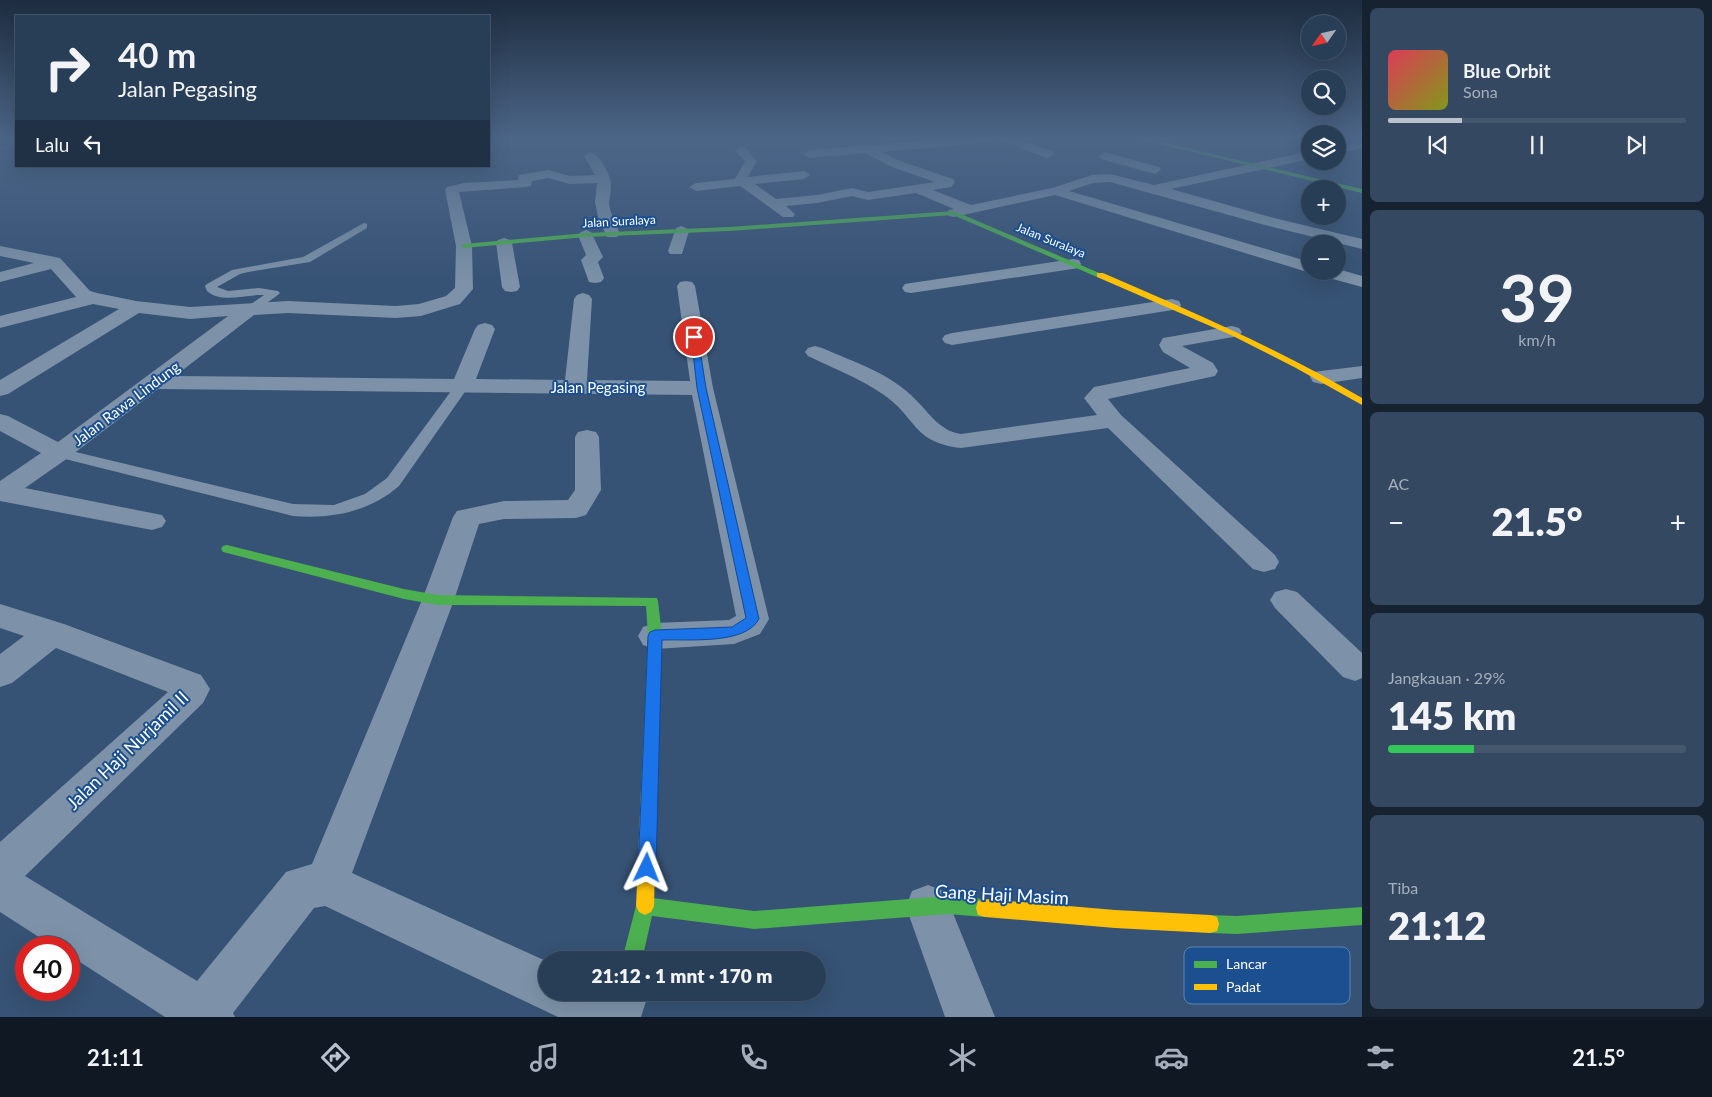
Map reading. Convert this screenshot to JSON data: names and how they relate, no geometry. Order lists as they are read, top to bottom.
{
  "streets": {
    "street": [
      "Jalan Suralaya",
      "Jalan Pegasing",
      "Jalan Rawa Lindung",
      "Jalan Haji Nurjamil II",
      "Gang Haji Masim"
    ]
  },
  "crossings": [
    ["Jalan Pegasing", "Jalan Rawa Lindung"]
  ],
  "legend": ["Lancar", "Padat"],
  "north": "bottom left",
  "page": {
    "map_buttons": ["+", "−"],
    "turn": ["40 m", "Jalan Pegasing"],
    "song": ["Blue Orbit", "Sona"],
    "then": "Lalu",
    "tile": [
      ["39", "km/h"],
      "AC",
      ["Jangkauan · 29%", "145 km"],
      ["Tiba", "21:12"]
    ],
    "heat": ["−", "21.5°", "+"],
    "limit": "40",
    "trip": "21:12 · 1 mnt · 170 m",
    "tabs": ["21:11", "21.5°"]
  }
}
